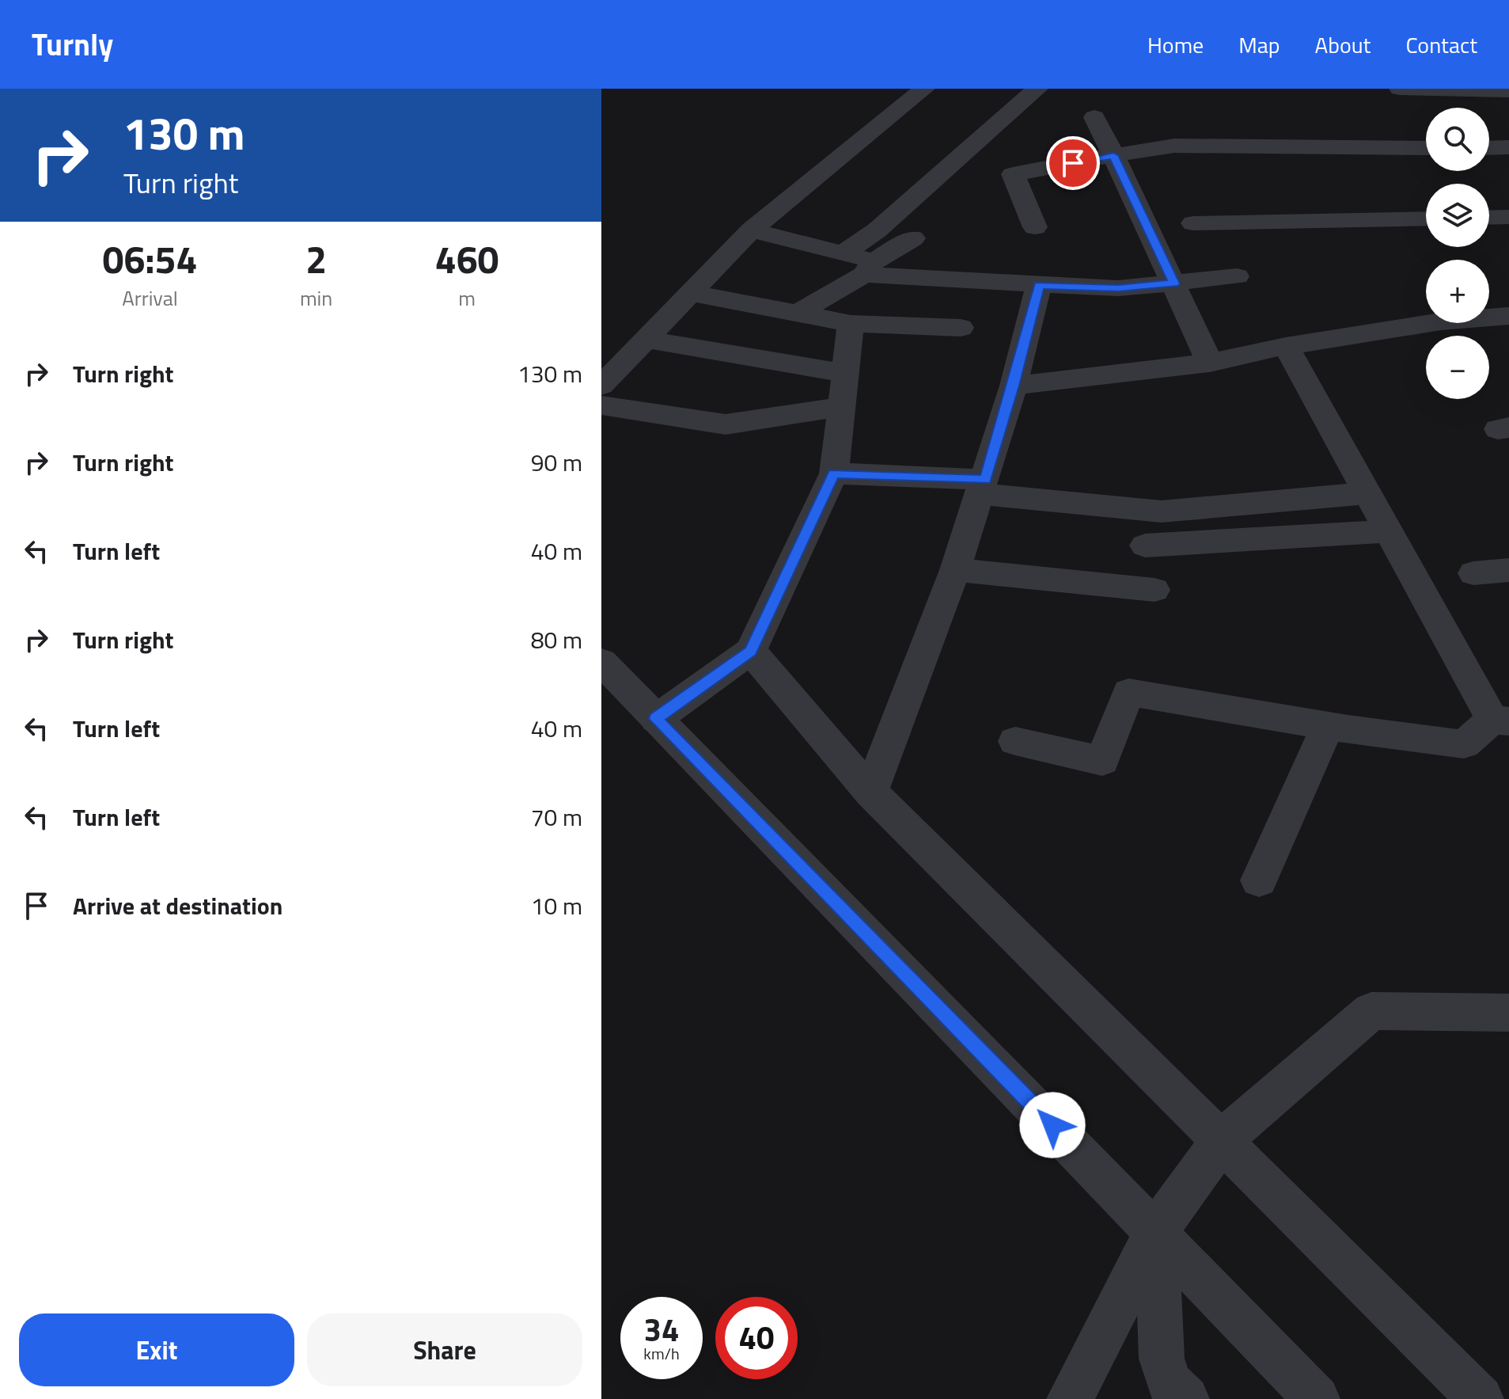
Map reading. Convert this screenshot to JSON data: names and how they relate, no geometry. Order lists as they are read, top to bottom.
{
  "page": {
    "header": "Turnly",
    "nav": [
      "Home",
      "Map",
      "About",
      "Contact"
    ],
    "turn": ["130 m", "Turn right"],
    "map_buttons": ["+", "−"],
    "eta": [
      "06:54",
      "Arrival",
      "2",
      "min",
      "460",
      "m"
    ],
    "list": [
      {
        "name": "Turn right",
        "value": "130 m"
      },
      {
        "name": "Turn right",
        "value": "90 m"
      },
      {
        "name": "Turn left",
        "value": "40 m"
      },
      {
        "name": "Turn right",
        "value": "80 m"
      },
      {
        "name": "Turn left",
        "value": "40 m"
      },
      {
        "name": "Turn left",
        "value": "70 m"
      },
      {
        "name": "Arrive at destination",
        "value": "10 m"
      }
    ],
    "speed": "34 km/h",
    "limit": "40",
    "buttons": ["Exit", "Share"]
  }
}
